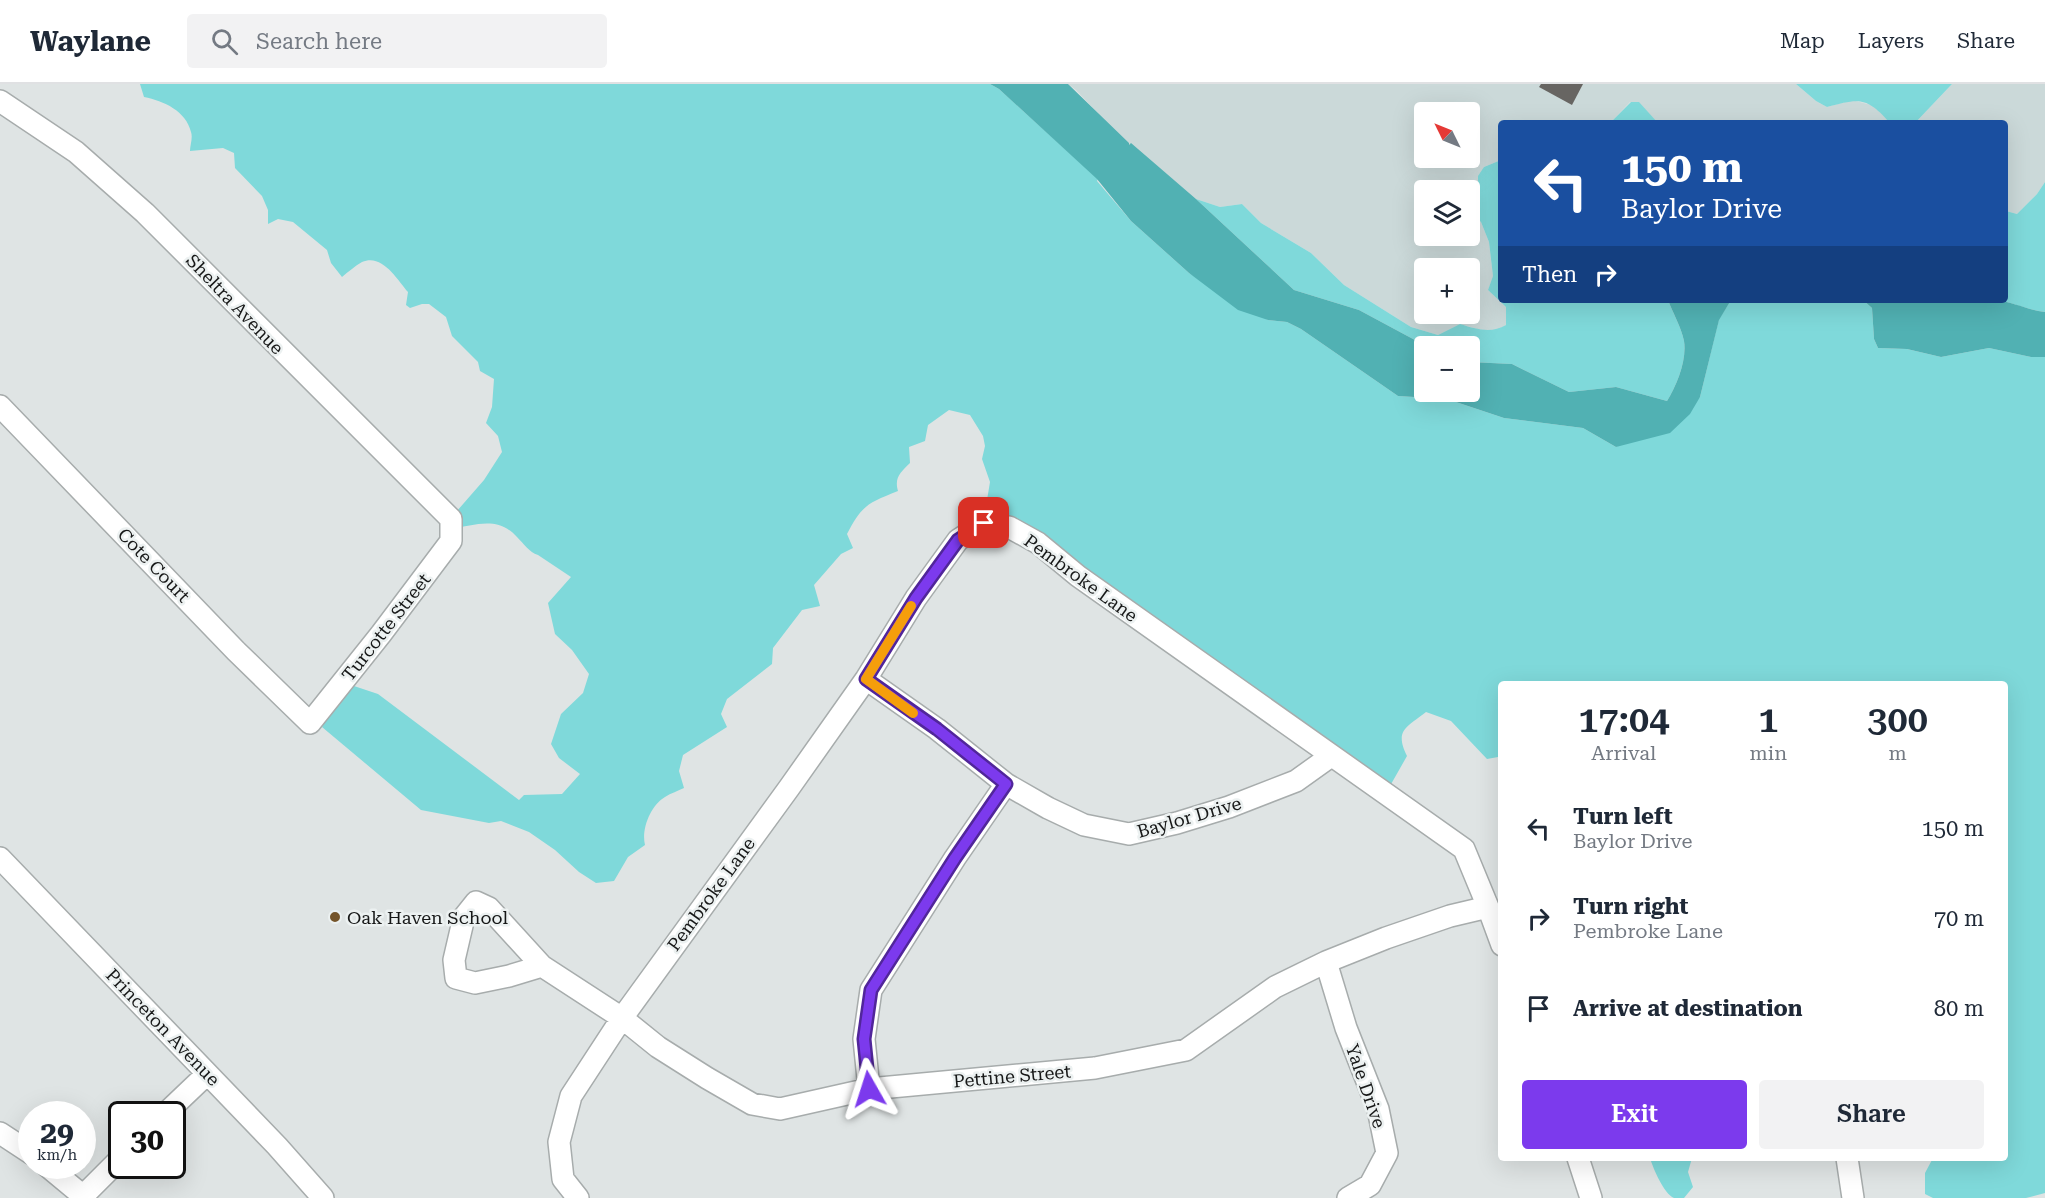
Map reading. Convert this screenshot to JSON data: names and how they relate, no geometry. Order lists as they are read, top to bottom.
{
  "streets": {
    "street": [
      "Sheltra Avenue",
      "Cote Court",
      "Pembroke Lane",
      "Turcotte Street",
      "Baylor Drive",
      "Princeton Avenue",
      "Pettine Street",
      "Yale Drive"
    ]
  },
  "crossings": [
    ["Sheltra Avenue", "Turcotte Street"],
    ["Cote Court", "Turcotte Street"],
    ["Pembroke Lane", "Baylor Drive"],
    ["Pembroke Lane", "Pettine Street"],
    ["Pettine Street", "Yale Drive"]
  ],
  "places": ["Oak Haven School"],
  "north": "top left",
  "page": {
    "header": "Waylane",
    "search": "Search here",
    "nav": ["Map", "Layers", "Share"],
    "map_buttons": ["+", "−"],
    "turn": ["150 m", "Baylor Drive"],
    "then": "Then",
    "eta": [
      "17:04",
      "Arrival",
      "1",
      "min",
      "300",
      "m"
    ],
    "list": [
      {
        "name": "Turn left",
        "note": "Baylor Drive",
        "value": "150 m"
      },
      {
        "name": "Turn right",
        "note": "Pembroke Lane",
        "value": "70 m"
      },
      {
        "name": "Arrive at destination",
        "value": "80 m"
      }
    ],
    "buttons": ["Exit", "Share"],
    "speed": "29 km/h",
    "limit": "30"
  }
}
